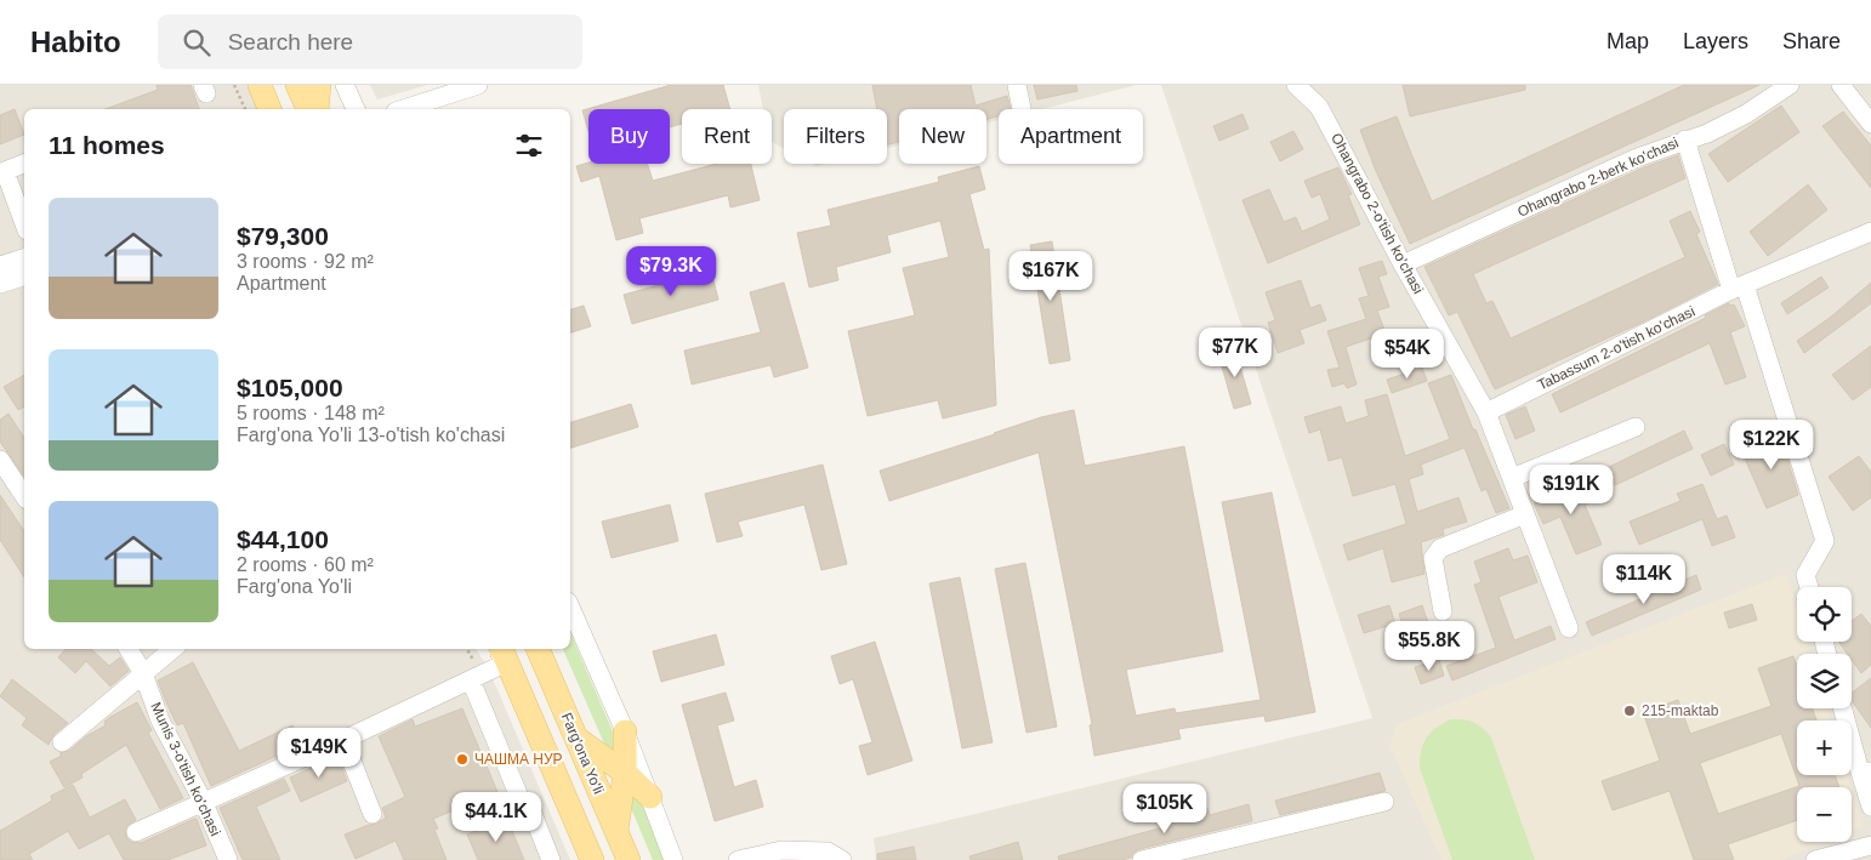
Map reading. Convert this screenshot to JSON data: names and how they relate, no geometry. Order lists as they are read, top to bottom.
{
  "streets": {
    "main road": ["Farg'ona Yo'li"],
    "street": [
      "Ohangrabo 2-berk ko'chasi",
      "Ohangrabo 2-o'tish ko'chasi",
      "Tabassum 2-o'tish ko'chasi",
      "Munis 3-o'tish ko'chasi"
    ]
  },
  "crossings": [
    ["Ohangrabo 2-berk ko'chasi", "Ohangrabo 2-o'tish ko'chasi"],
    ["Ohangrabo 2-o'tish ko'chasi", "Tabassum 2-o'tish ko'chasi"]
  ],
  "places": ["215-maktab", "ЧАШМА НУР"],
  "page": {
    "header": "Habito",
    "search": "Search here",
    "nav": ["Map", "Layers", "Share"],
    "chip": [
      "Buy",
      "Rent",
      "Filters",
      "New",
      "Apartment"
    ],
    "heading": "11 homes",
    "list": [
      {
        "name": "$79,300",
        "note": "3 rooms · 92 m² · Apartment"
      },
      {
        "name": "$105,000",
        "note": "5 rooms · 148 m² · Farg'ona Yo'li 13-o'tish ko'chasi"
      },
      {
        "name": "$44,100",
        "note": "2 rooms · 60 m² · Farg'ona Yo'li"
      }
    ],
    "price": [
      "$79.3K",
      "$167K",
      "$77K",
      "$54K",
      "$122K",
      "$191K",
      "$114K",
      "$55.8K",
      "$149K",
      "$105K",
      "$44.1K"
    ],
    "map_buttons": ["+", "−"]
  }
}
